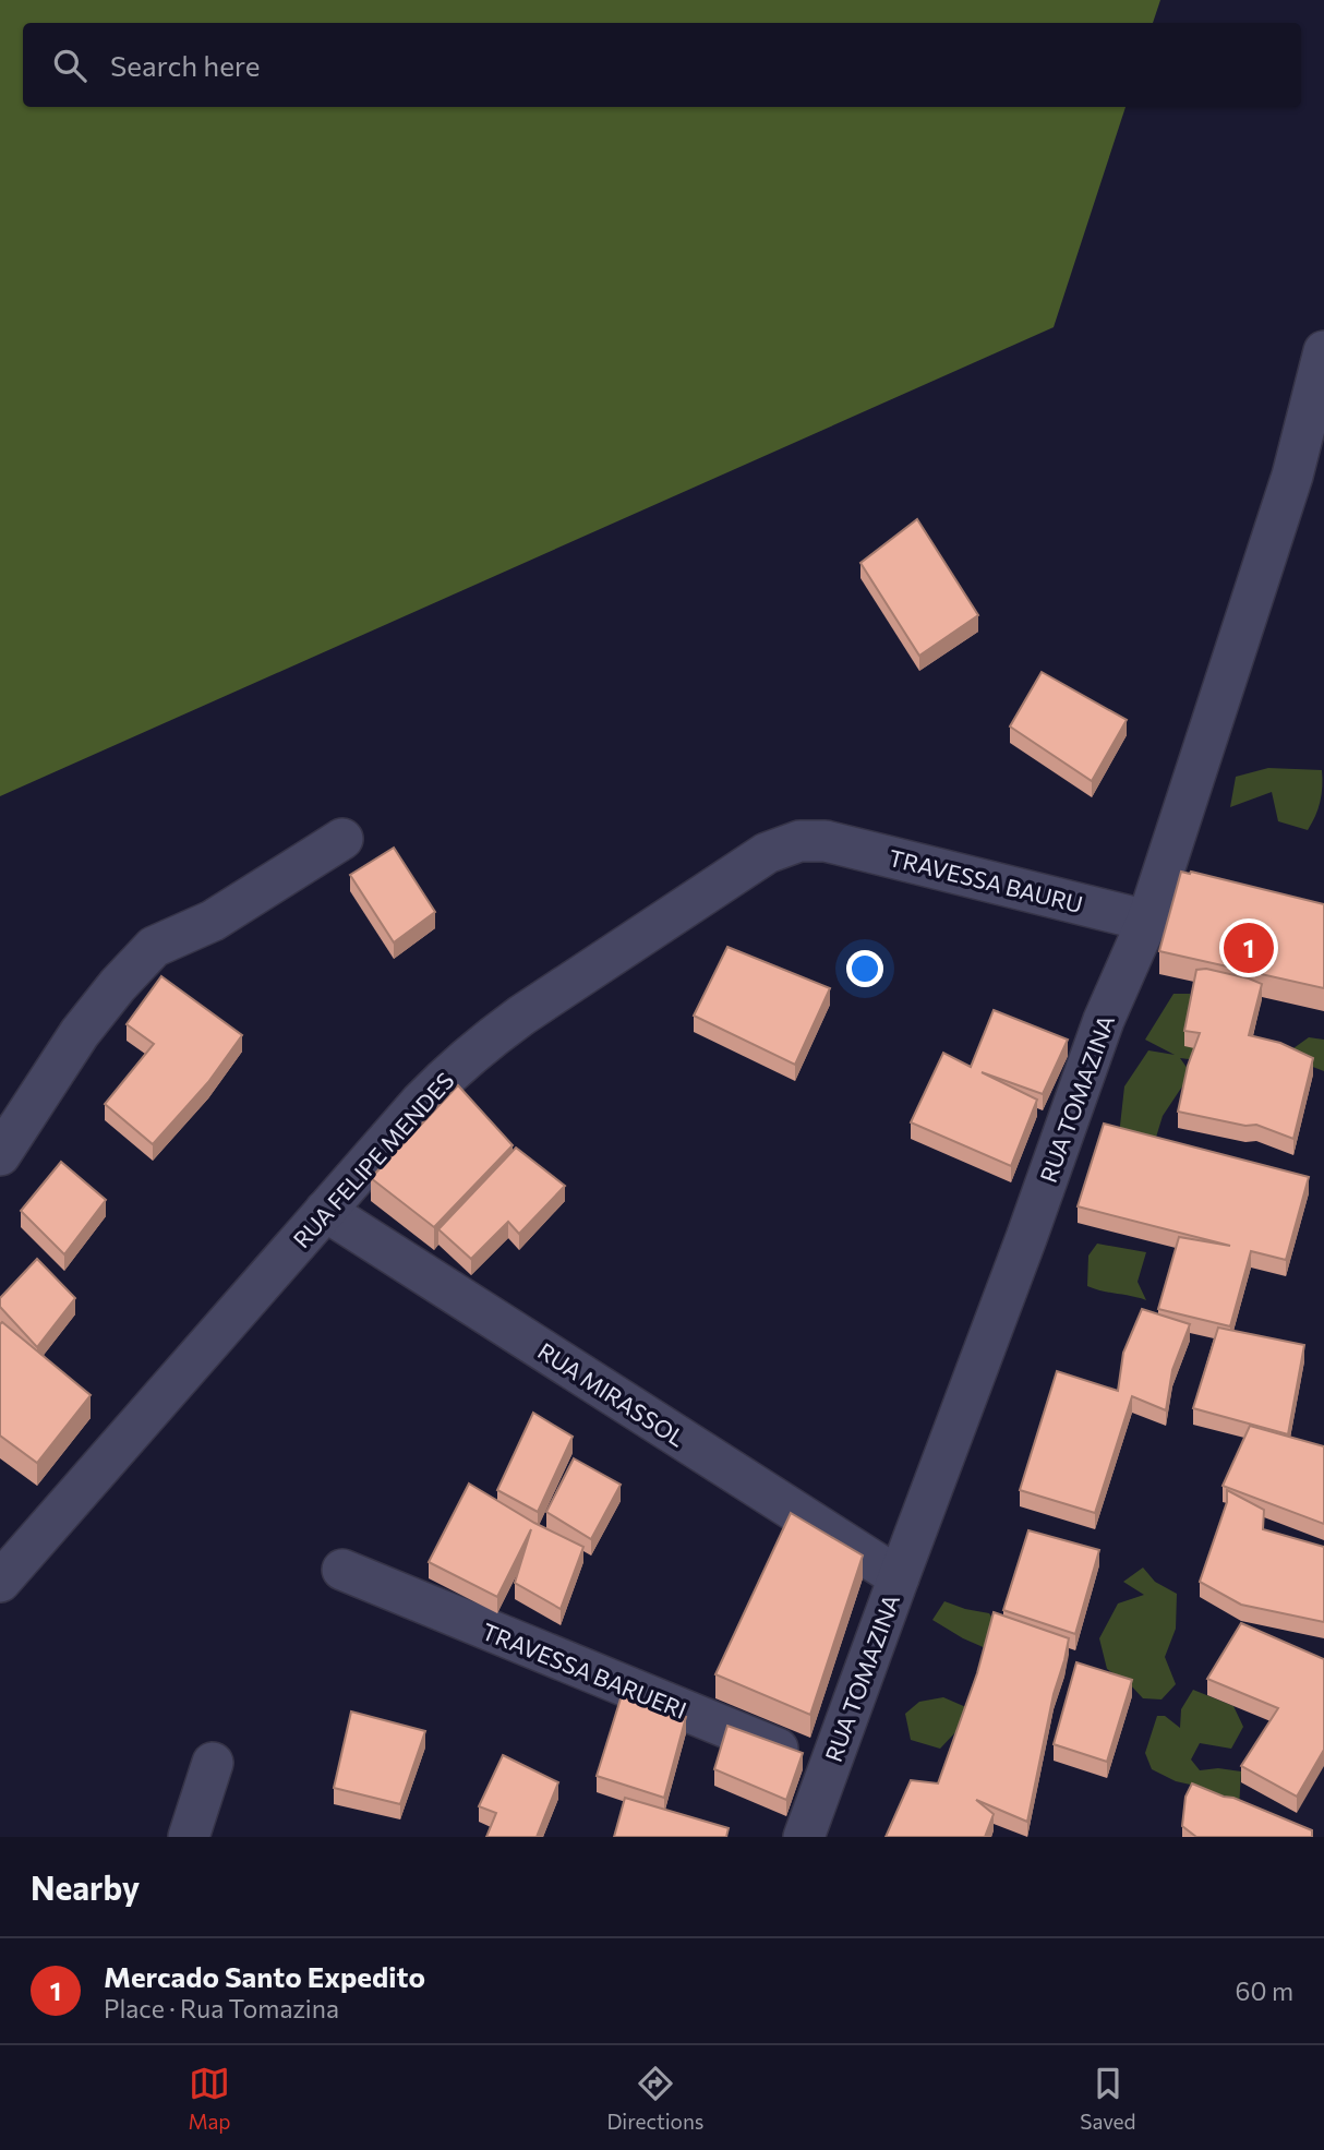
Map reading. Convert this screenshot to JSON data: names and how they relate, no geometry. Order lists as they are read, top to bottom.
{
  "streets": {
    "street": [
      "TRAVESSA BAURU",
      "RUA TOMAZINA",
      "RUA FELIPE MENDES",
      "RUA MIRASSOL",
      "TRAVESSA BARUERI"
    ]
  },
  "crossings": [
    ["TRAVESSA BAURU", "RUA TOMAZINA"],
    ["TRAVESSA BAURU", "RUA FELIPE MENDES"],
    ["RUA TOMAZINA", "RUA MIRASSOL"],
    ["RUA TOMAZINA", "TRAVESSA BARUERI"],
    ["RUA FELIPE MENDES", "RUA MIRASSOL"]
  ],
  "page": {
    "search": "Search here",
    "pins": "1",
    "heading": "Nearby",
    "list": [
      {
        "mark": "1",
        "name": "Mercado Santo Expedito",
        "note": "Place · Rua Tomazina",
        "value": "60 m"
      }
    ],
    "nav": ["Map", "Directions", "Saved"]
  }
}
